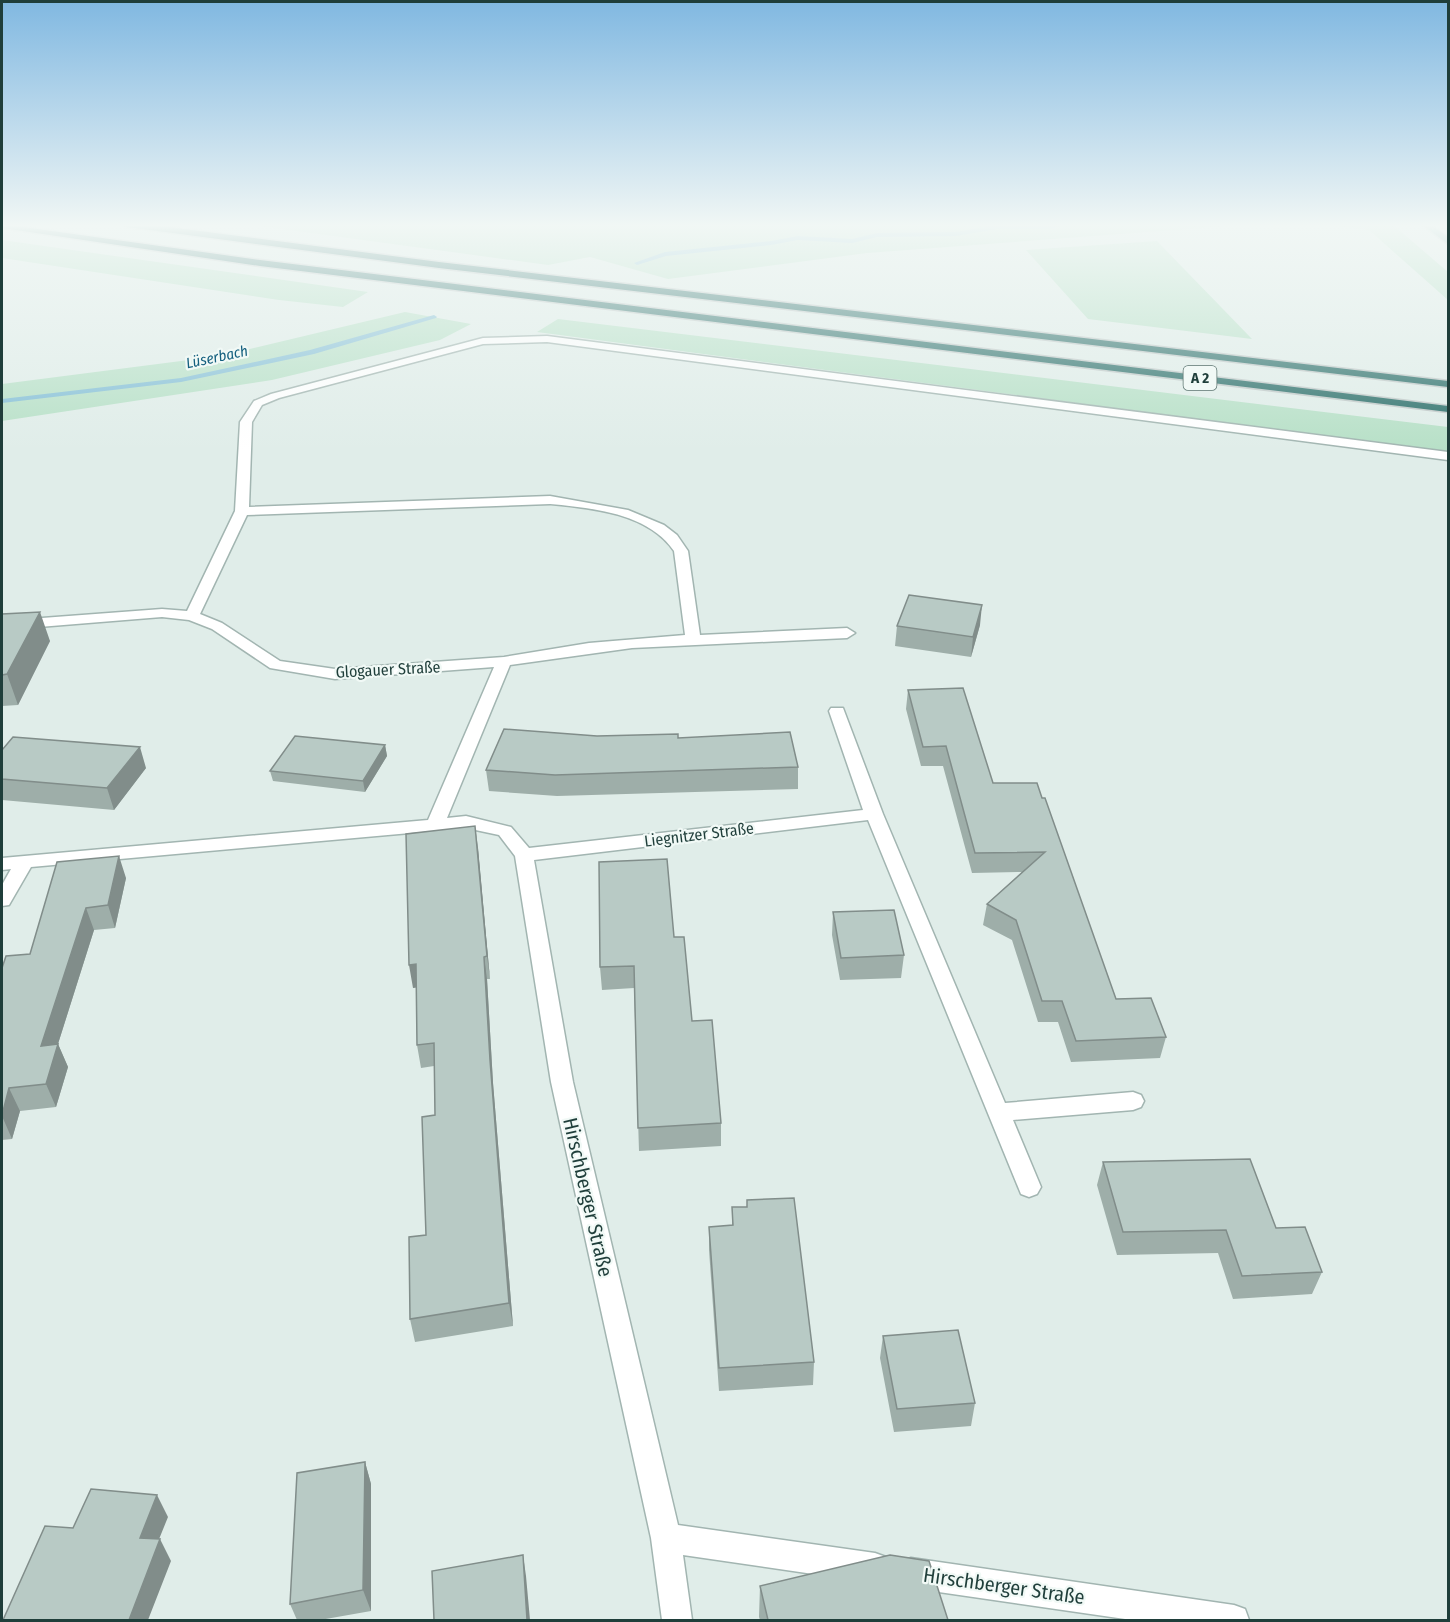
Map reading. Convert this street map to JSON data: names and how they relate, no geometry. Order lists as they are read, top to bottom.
{
  "streets": {
    "highway": ["A 2"],
    "street": ["Glogauer Straße", "Liegnitzer Straße", "Hirschberger Straße"]
  },
  "crossings": [
    ["Liegnitzer Straße", "Hirschberger Straße"]
  ],
  "water": ["Lüserbach"]
}
